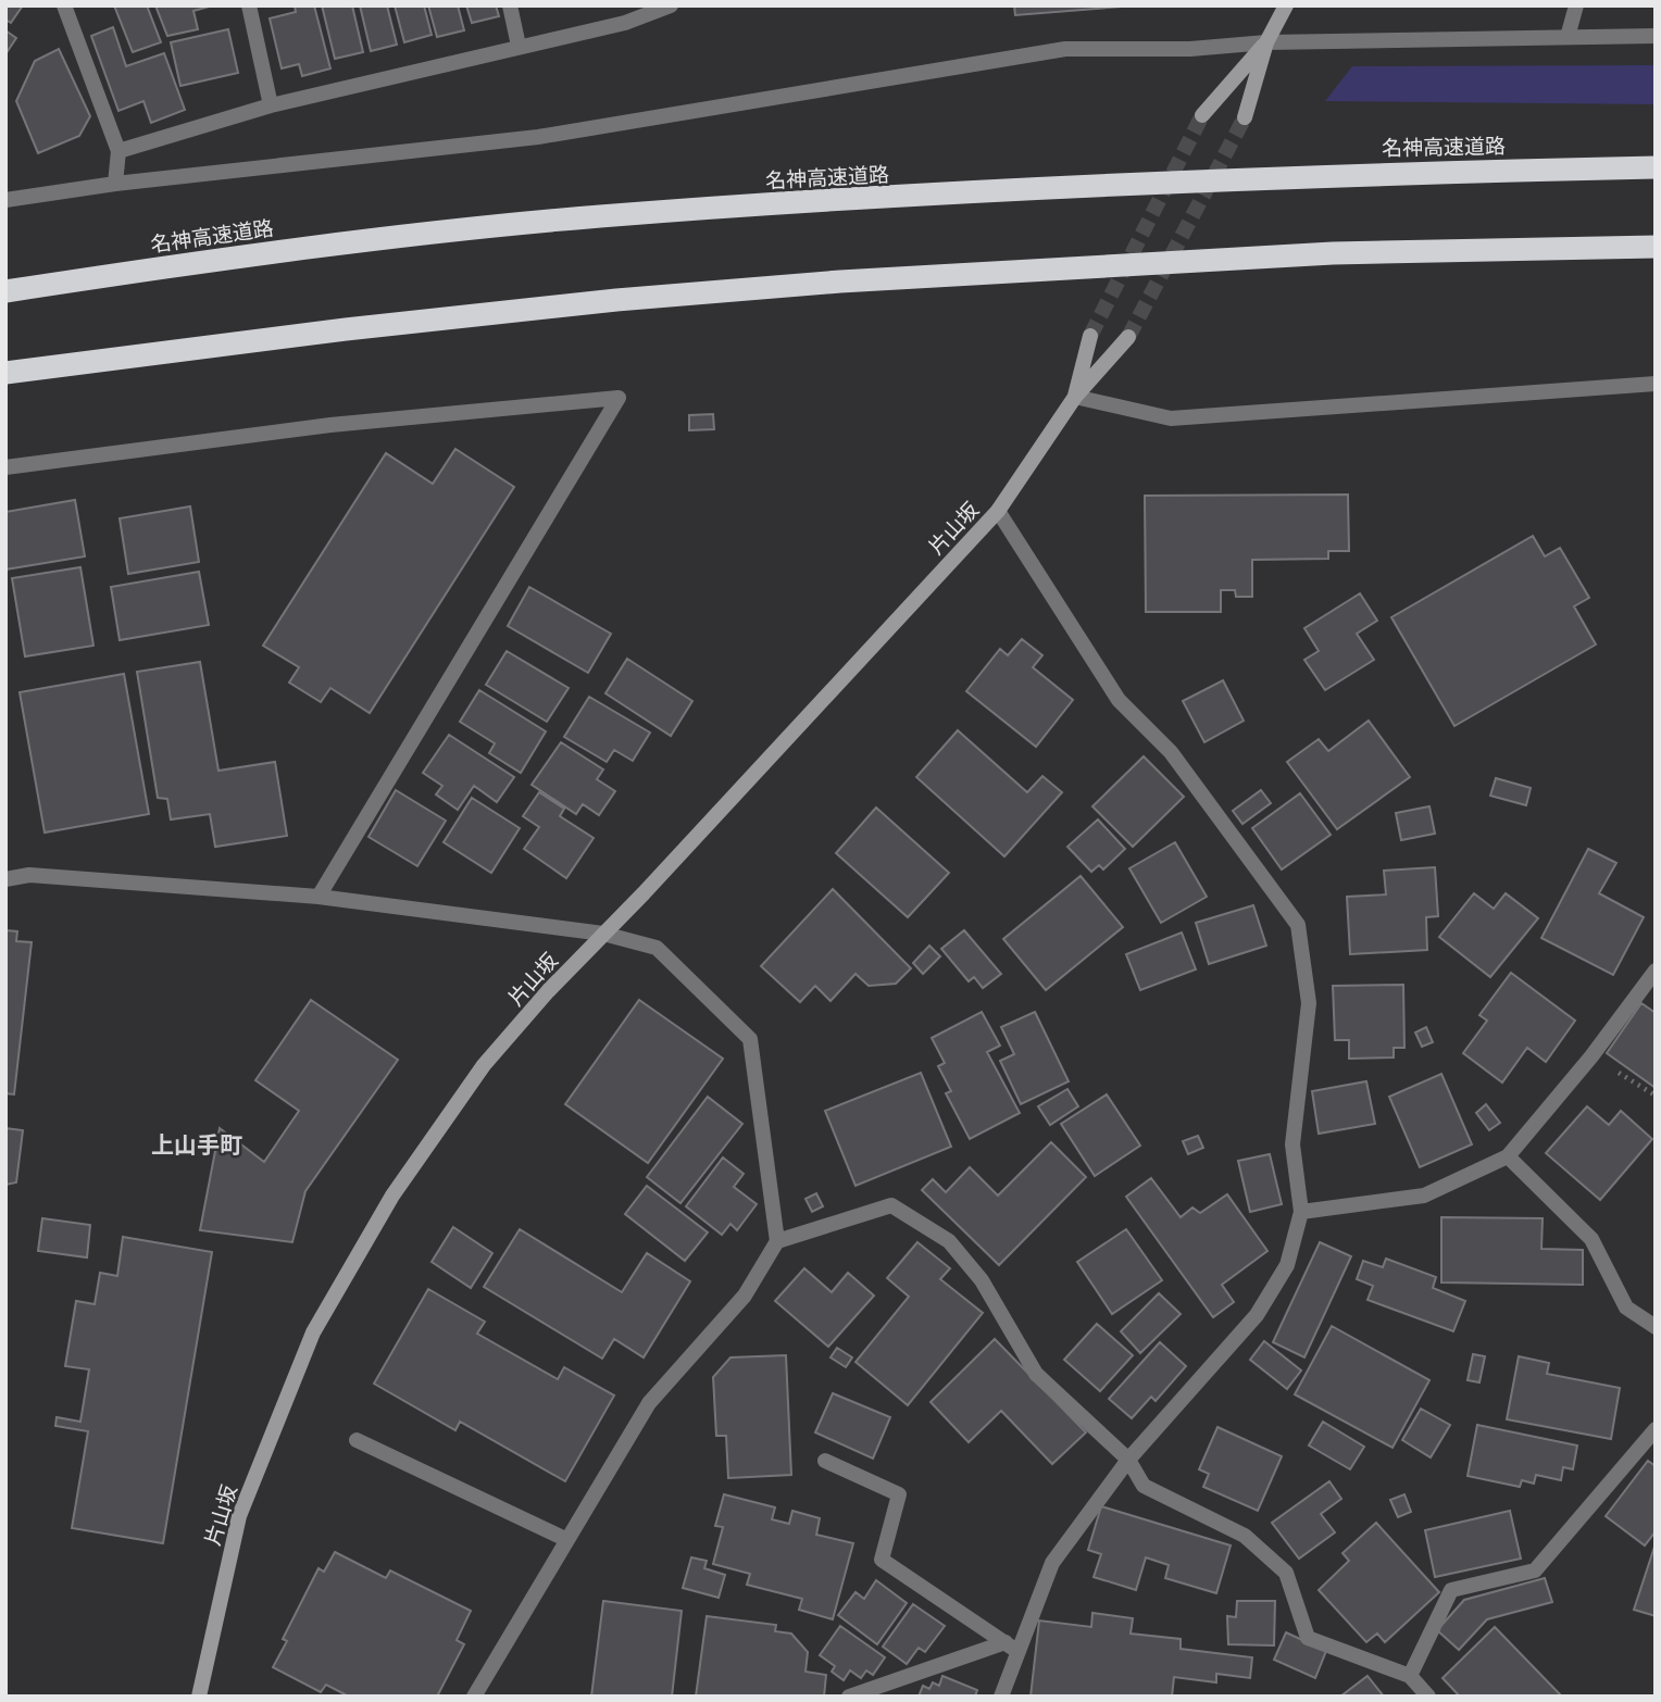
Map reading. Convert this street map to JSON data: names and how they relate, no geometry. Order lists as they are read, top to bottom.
{
  "streets": {
    "highway": ["名神高速道路"],
    "street": ["片山坂"]
  },
  "districts": ["上山手町"]
}
